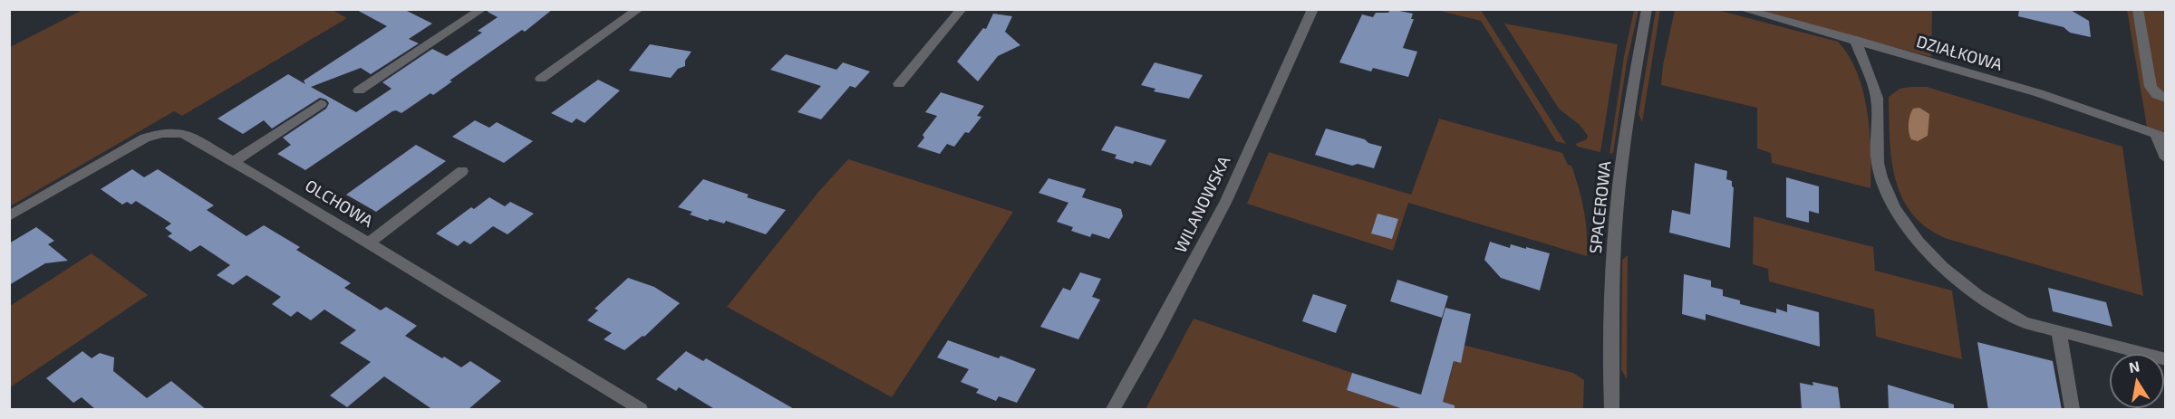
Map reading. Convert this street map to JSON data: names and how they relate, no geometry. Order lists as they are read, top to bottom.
{
  "streets": {
    "street": [
      "DZIAŁKOWA",
      "OLCHOWA",
      "WILANOWSKA",
      "SPACEROWA"
    ]
  },
  "north": "top"
}
